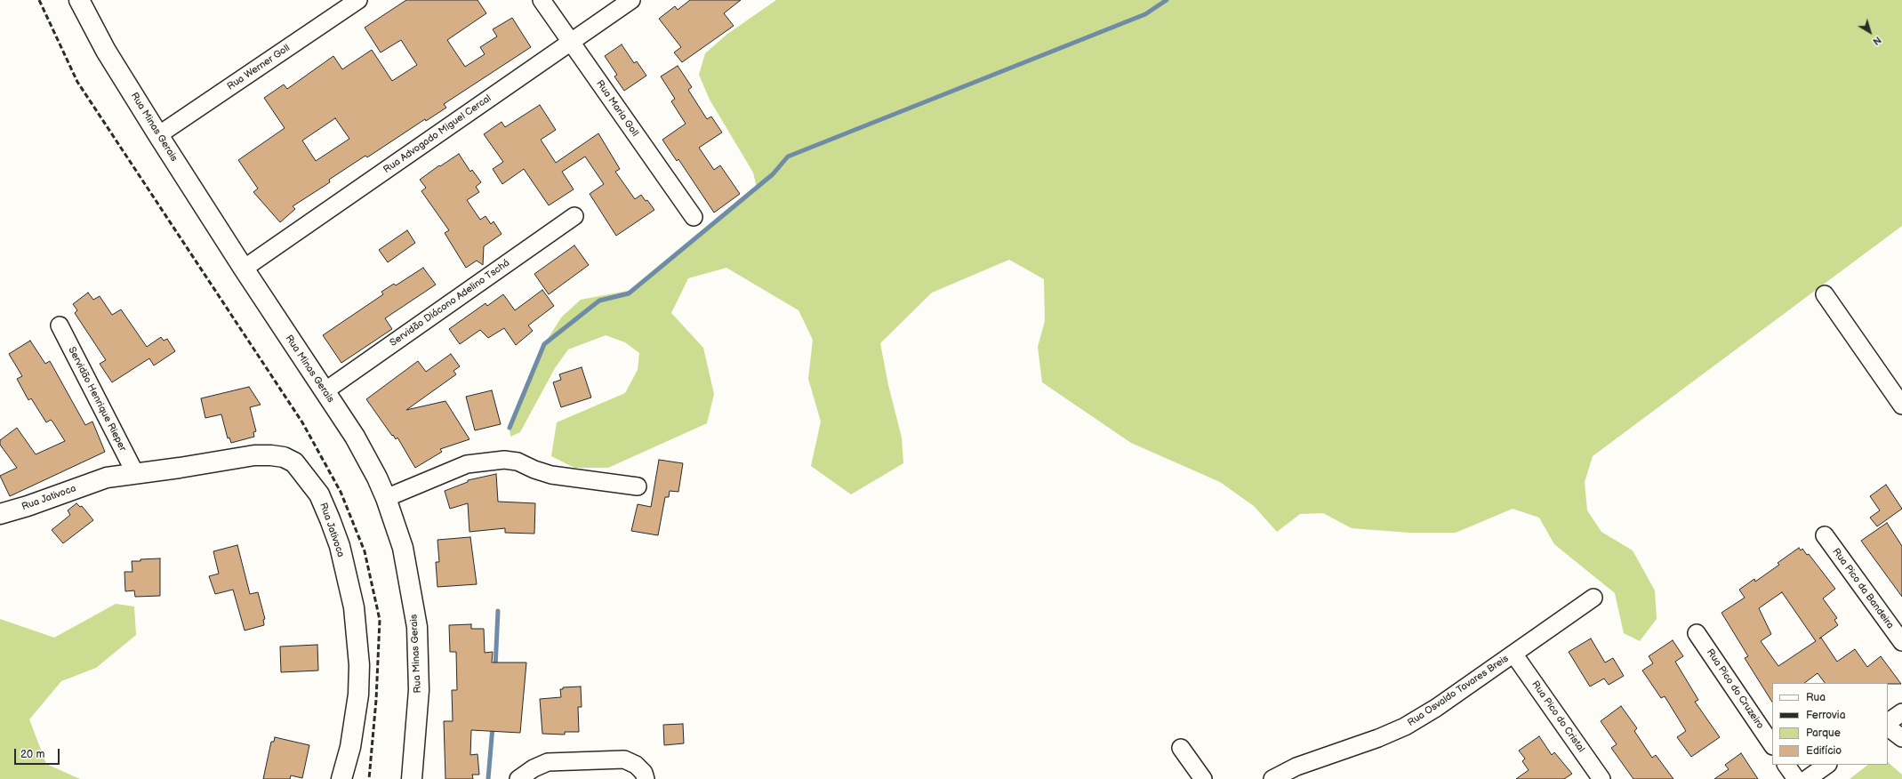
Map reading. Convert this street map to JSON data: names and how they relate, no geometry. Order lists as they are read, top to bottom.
{
  "streets": {
    "main road": ["Rua Minas Gerais", "Rua Jativoca"],
    "street": [
      "Rua Werner Goll",
      "Rua Maria Goll",
      "Rua Advogado Miguel Cercal",
      "Servidão Diácono Adelino Tschá",
      "Servidão Henrique Rieper",
      "Rua Pico da Bandeira",
      "Rua Pico do Cruzeiro",
      "Rua Osvaldo Tavares Breis",
      "Rua Pico do Cristal"
    ]
  },
  "crossings": [
    ["Rua Werner Goll", "Rua Minas Gerais"],
    ["Rua Maria Goll", "Rua Advogado Miguel Cercal"],
    ["Rua Minas Gerais", "Rua Advogado Miguel Cercal"],
    ["Rua Minas Gerais", "Servidão Diácono Adelino Tschá"],
    ["Servidão Henrique Rieper", "Rua Jativoca"],
    ["Rua Osvaldo Tavares Breis", "Rua Pico do Cristal"]
  ],
  "legend": [
    "Rua",
    "Ferrovia",
    "Parque",
    "Edifício"
  ],
  "scale_bar": "20 m",
  "north": "bottom right"
}
